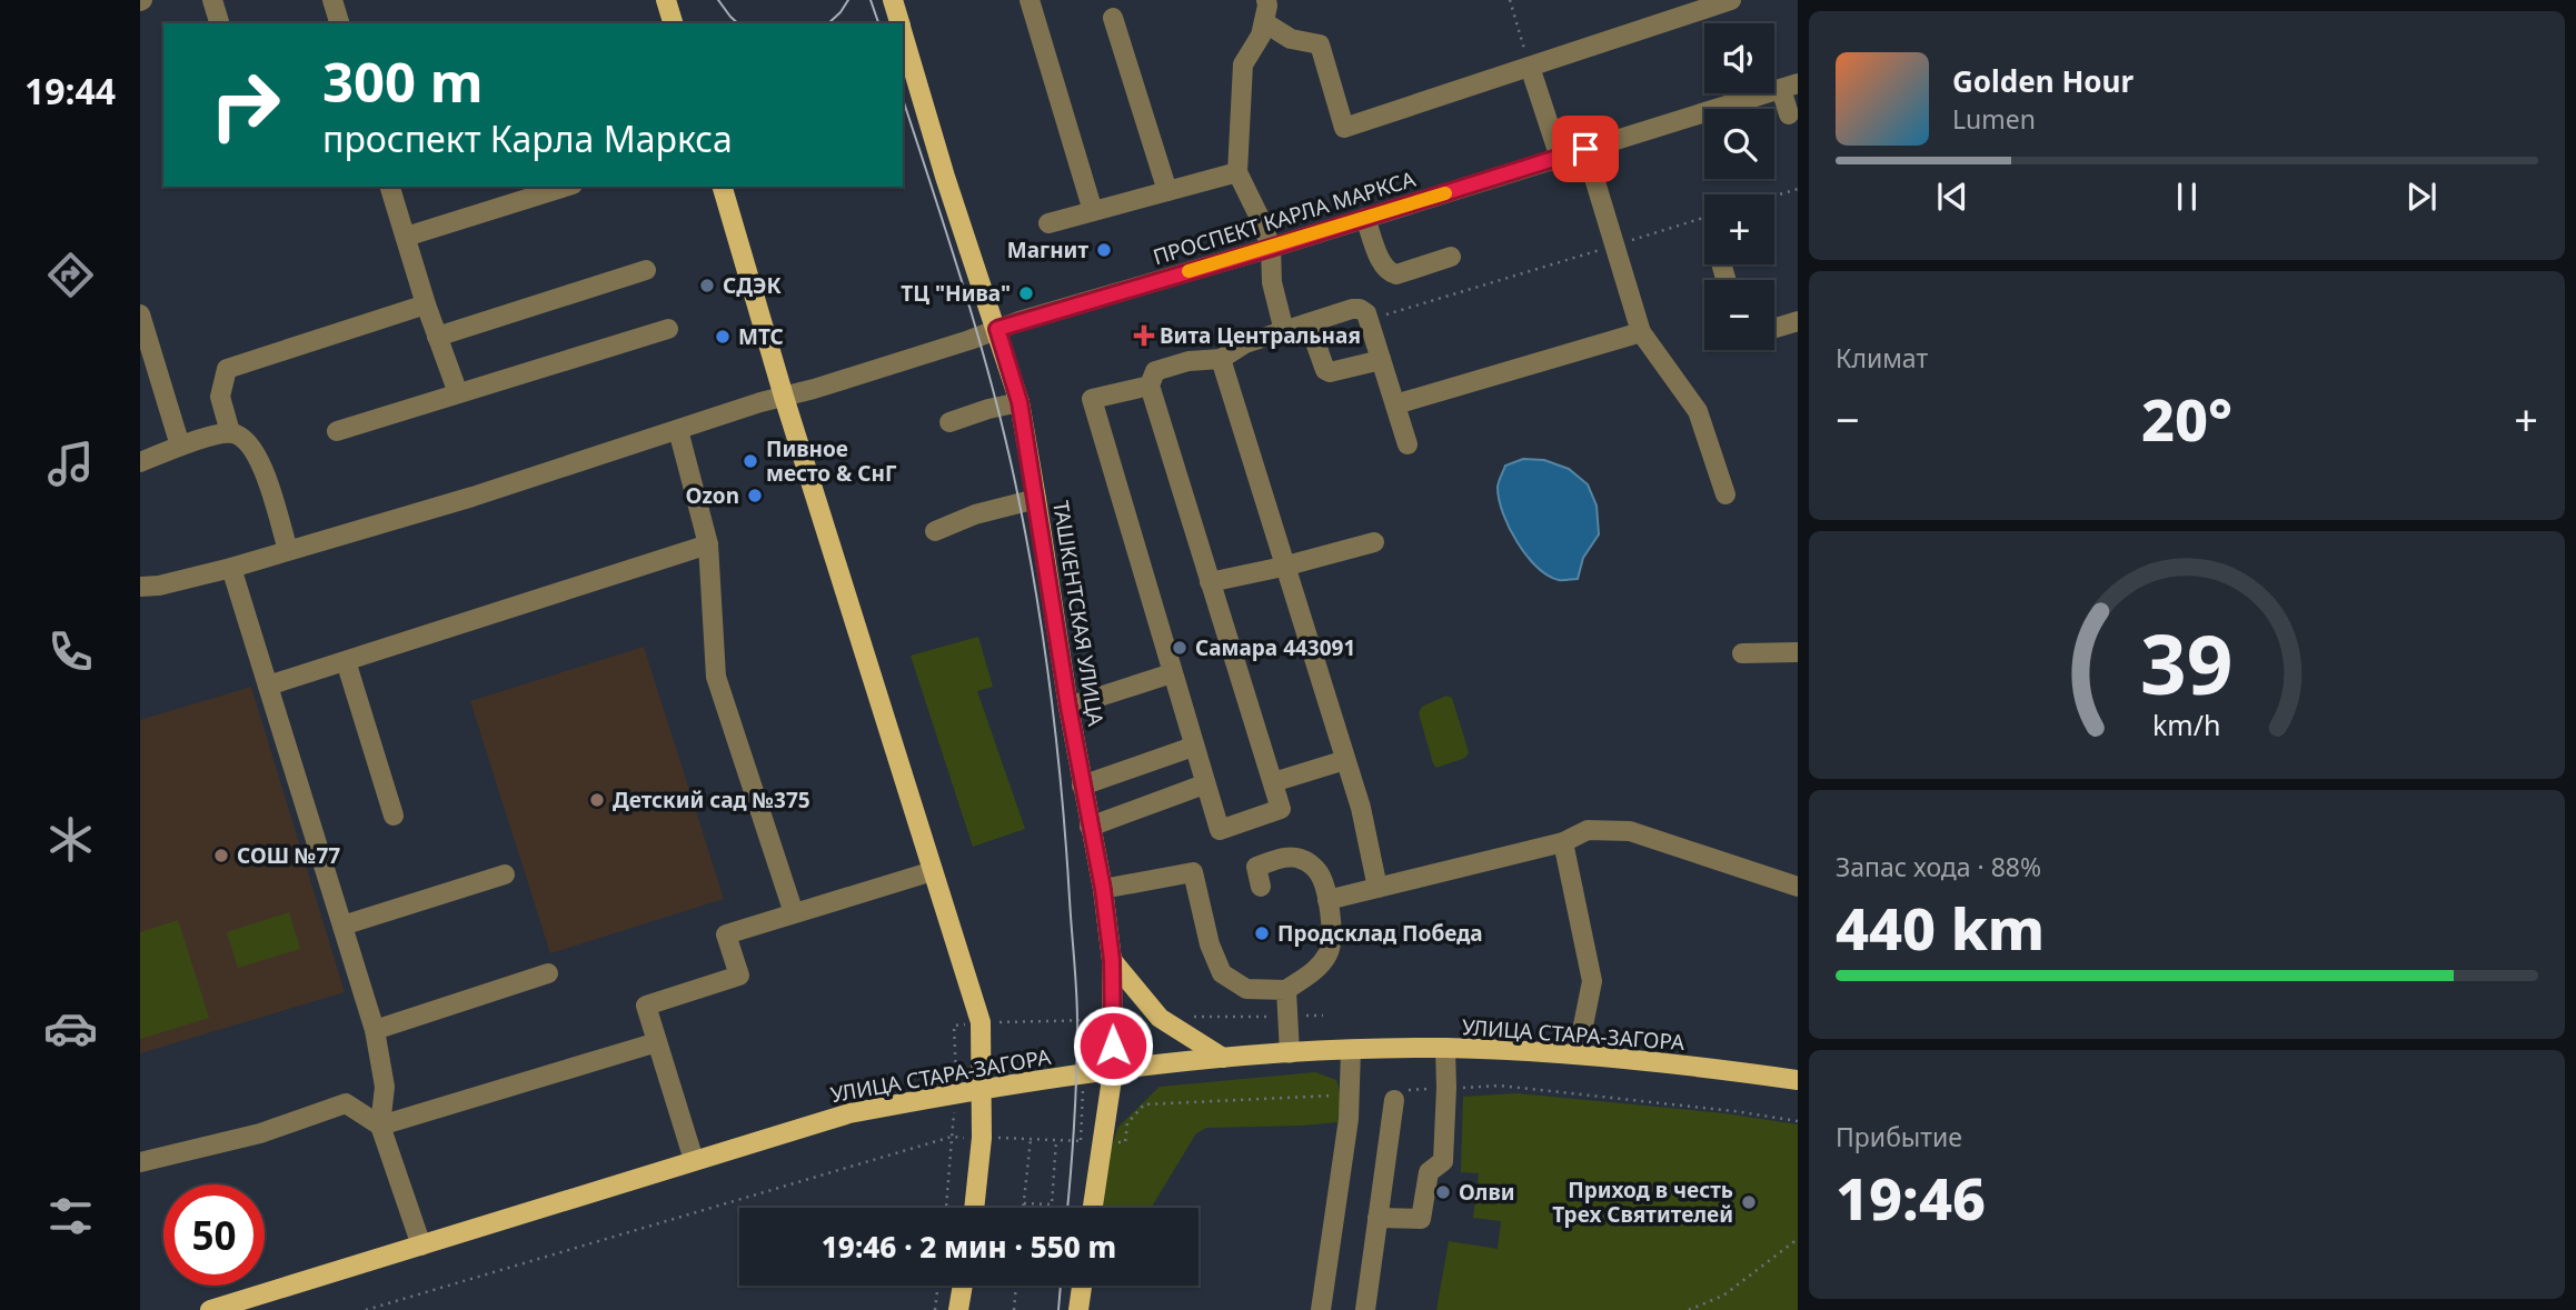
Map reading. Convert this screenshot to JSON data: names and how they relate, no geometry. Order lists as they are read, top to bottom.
{
  "streets": {
    "main road": ["ТАШКЕНТСКАЯ УЛИЦА", "УЛИЦА СТАРА-ЗАГОРА"],
    "street": ["ПРОСПЕКТ КАРЛА МАРКСА"]
  },
  "crossings": [
    ["ПРОСПЕКТ КАРЛА МАРКСА", "ТАШКЕНТСКАЯ УЛИЦА"],
    ["ТАШКЕНТСКАЯ УЛИЦА", "УЛИЦА СТАРА-ЗАГОРА"]
  ],
  "places": {
    "other": [
      "Магнит",
      "СДЭК",
      "ТЦ \"Нива\"",
      "МТС",
      "Пивное место & СнГ",
      "Ozon",
      "Самара 443091",
      "Детский сад №375",
      "СОШ №77",
      "Продсклад Победа",
      "Олви",
      "Приход в честь Трех Святителей"
    ],
    "health": ["Вита Центральная"]
  },
  "page": {
    "tabs": "19:44",
    "map_buttons": ["+", "−"],
    "turn": ["300 m", "проспект Карла Маркса"],
    "song": ["Golden Hour", "Lumen"],
    "tile": [
      "Климат",
      ["Запас хода · 88%", "440 km"],
      ["Прибытие", "19:46"]
    ],
    "heat": ["−", "20°", "+"],
    "limit": "50",
    "trip": "19:46 · 2 мин · 550 m",
    "gauge": ["39", "km/h"]
  }
}
